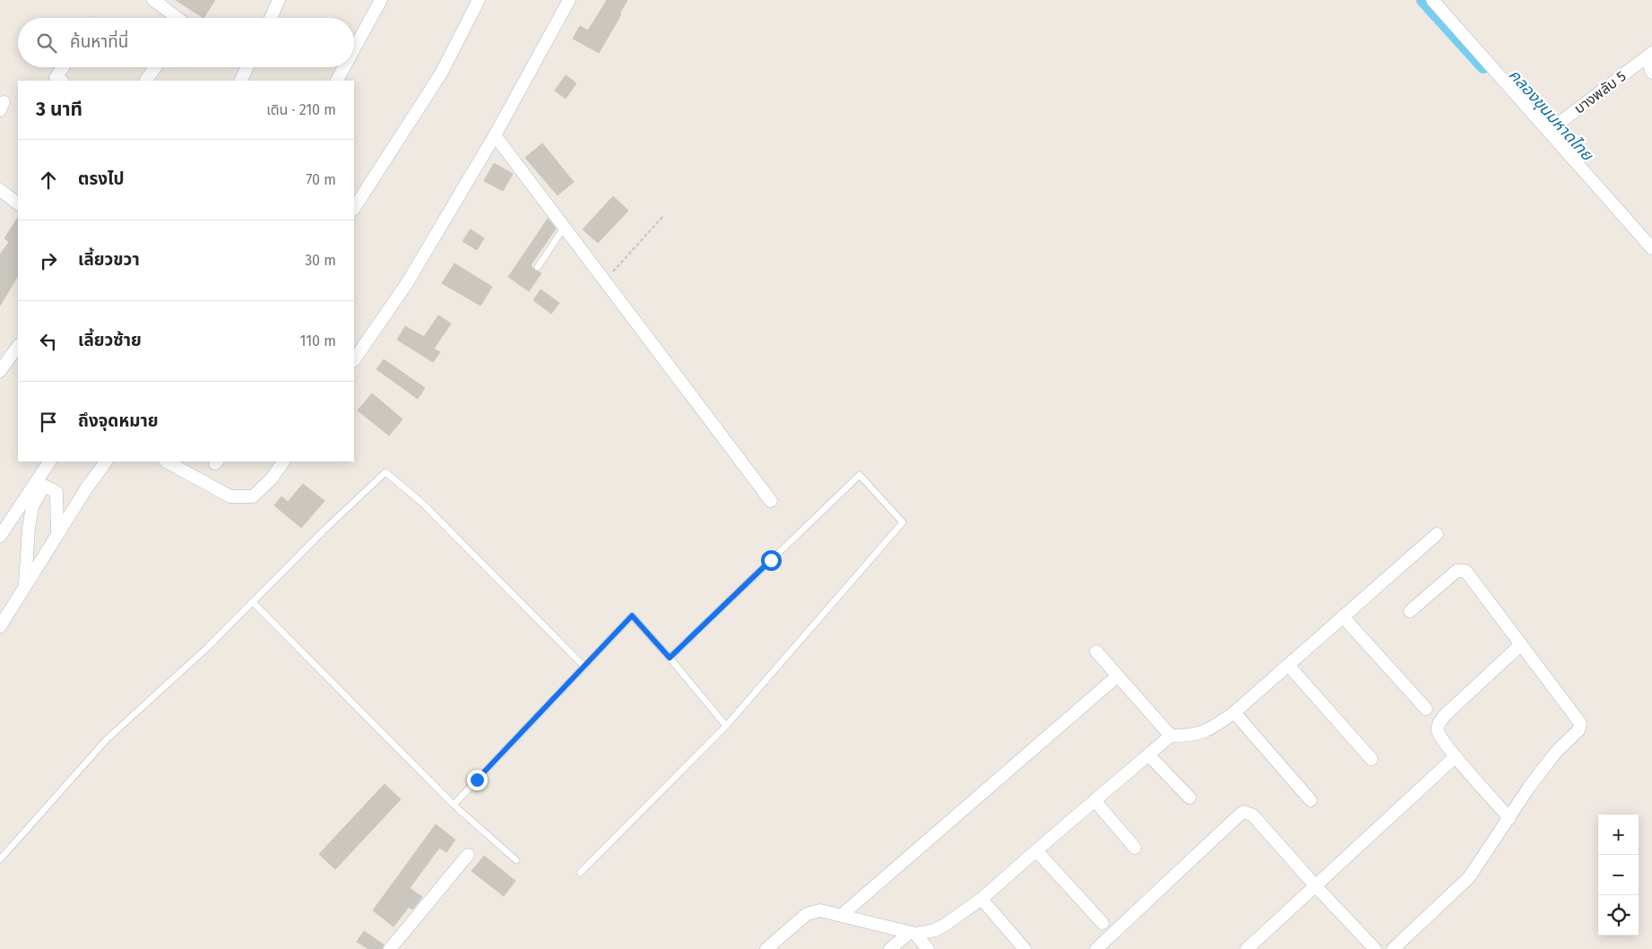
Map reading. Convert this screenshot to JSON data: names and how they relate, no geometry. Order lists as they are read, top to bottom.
{
  "streets": {
    "street": ["บางพลับ 5"]
  },
  "water": ["คลองขุนมหาดไทย"],
  "page": {
    "search": "ค้นหาที่นี่",
    "heading": ["3 นาที", "เดิน · 210 m"],
    "list": [
      ["ตรงไป", "70 m"],
      ["เลี้ยวขวา", "30 m"],
      ["เลี้ยวซ้าย", "110 m"],
      "ถึงจุดหมาย"
    ],
    "map_buttons": ["+", "−"]
  }
}
